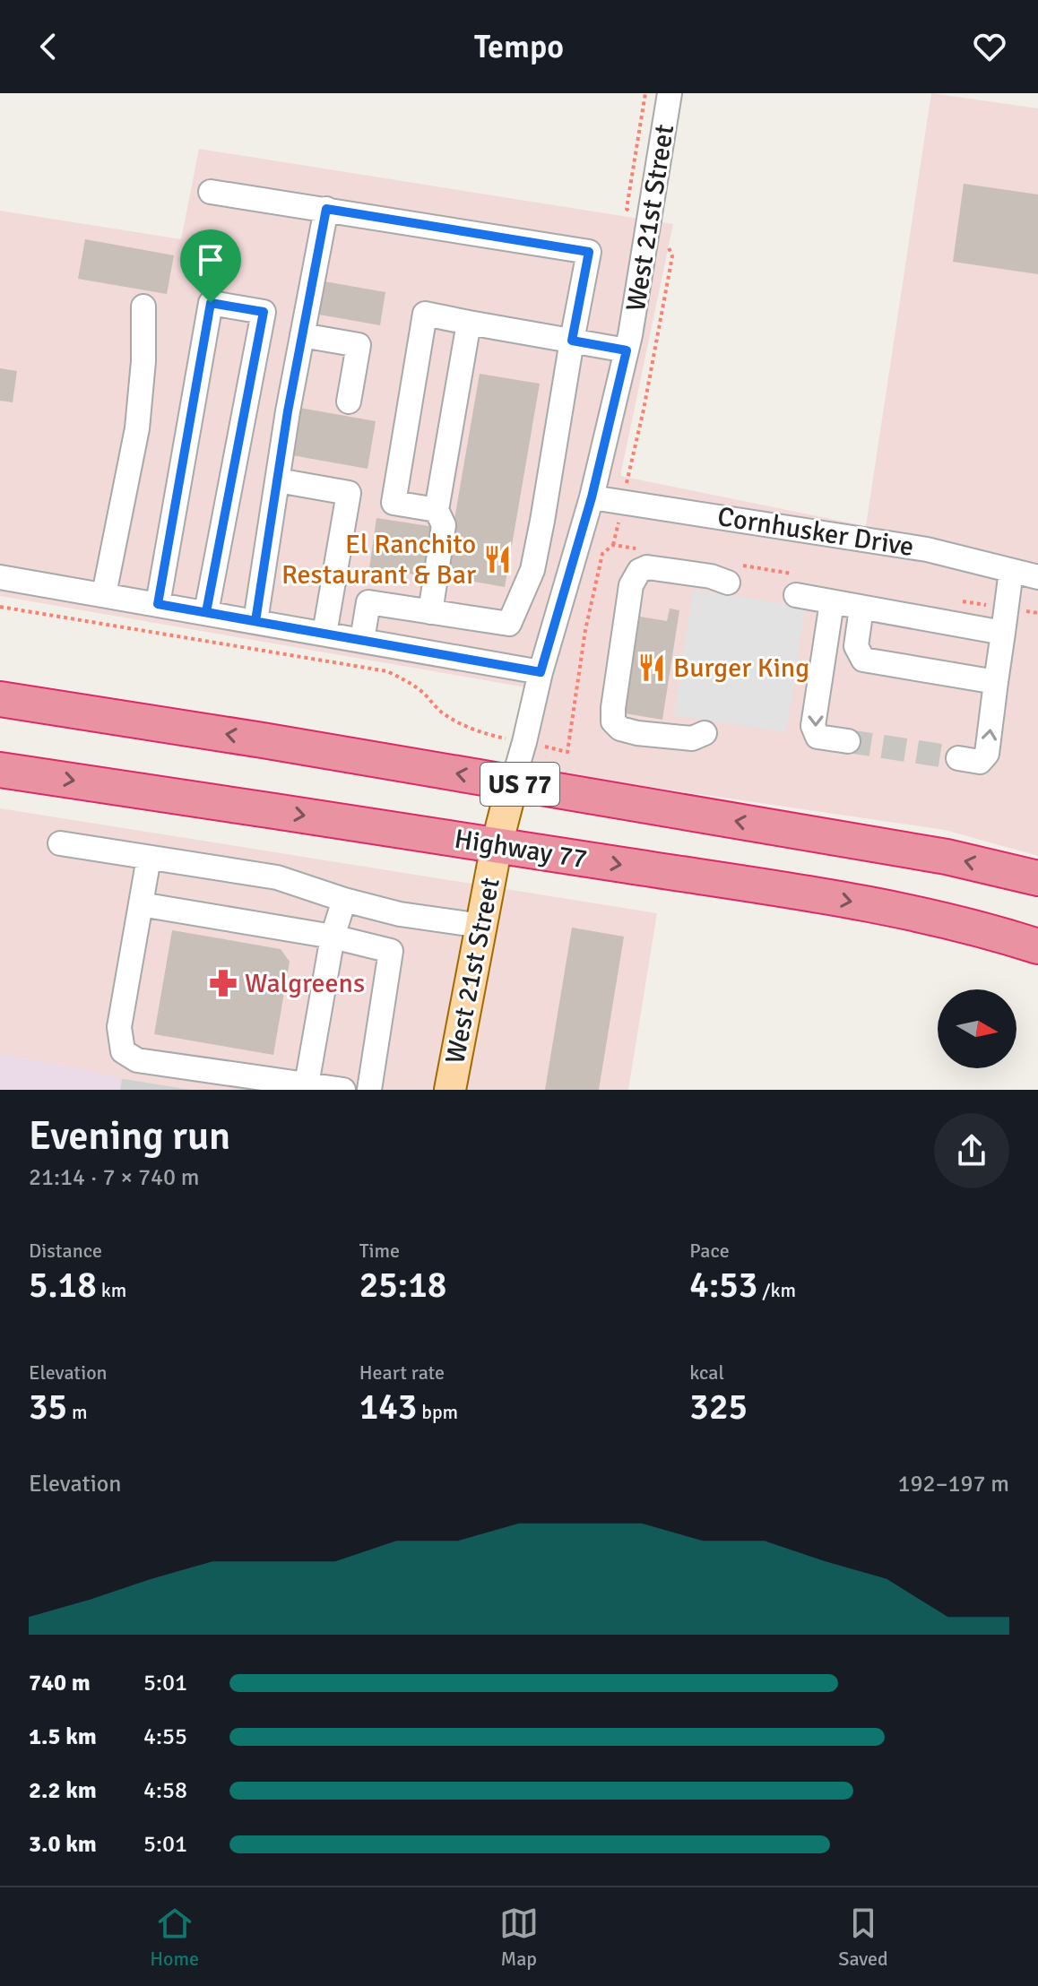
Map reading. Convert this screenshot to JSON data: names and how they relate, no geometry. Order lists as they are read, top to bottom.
{
  "streets": {
    "highway": ["US 77", "Highway 77"],
    "main road": ["West 21st Street"],
    "street": ["Cornhusker Drive"]
  },
  "crossings": [
    ["West 21st Street", "Cornhusker Drive"],
    ["West 21st Street", "US 77"],
    ["West 21st Street", "Highway 77"]
  ],
  "places": {
    "restaurant": ["El Ranchito Restaurant & Bar", "Burger King"],
    "pharmacy": ["Walgreens"]
  },
  "north": "right",
  "page": {
    "header": "Tempo",
    "heading": ["Evening run", "21:14 · 7 × 740 m"],
    "stats": [
      ["Distance", "5.18 km"],
      ["Time", "25:18"],
      ["Pace", "4:53 /km"],
      ["Elevation", "35 m"],
      ["Heart rate", "143 bpm"],
      ["kcal", "325"]
    ],
    "chart": ["Elevation", "192–197 m"],
    "list": [
      {
        "name": "740 m",
        "note": "5:01"
      },
      {
        "name": "1.5 km",
        "note": "4:55"
      },
      {
        "name": "2.2 km",
        "note": "4:58"
      },
      {
        "name": "3.0 km",
        "note": "5:01"
      }
    ],
    "tabs": ["Home", "Map", "Saved"]
  }
}
